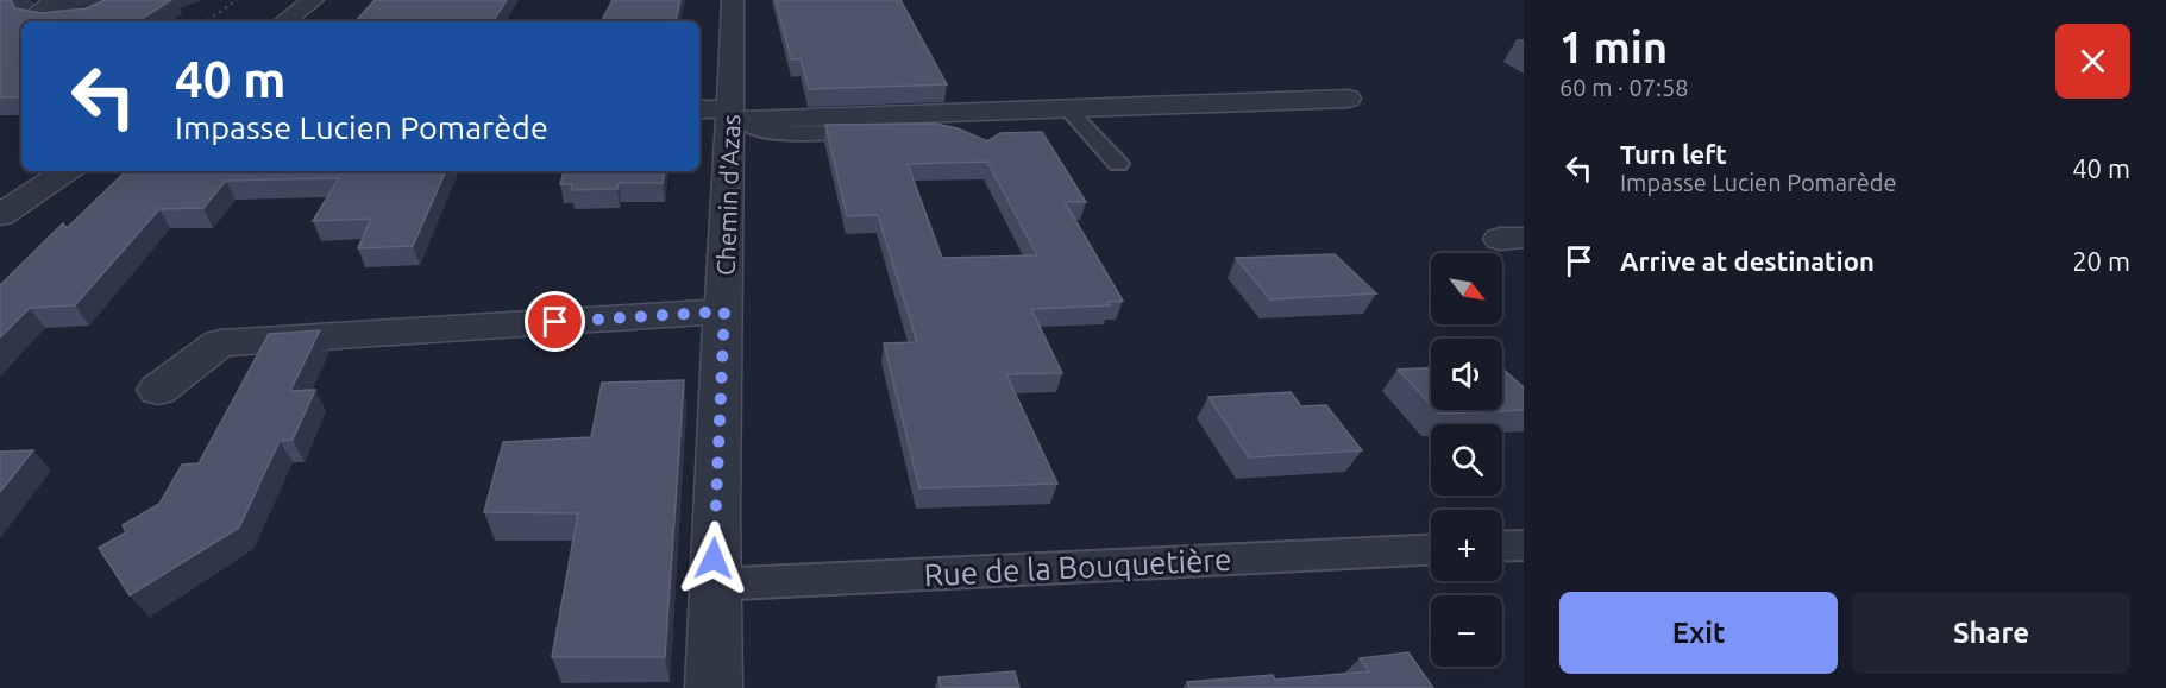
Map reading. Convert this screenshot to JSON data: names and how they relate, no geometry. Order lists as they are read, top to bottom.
{
  "streets": {
    "street": ["Chemin d'Azas"],
    "lane": ["Rue de la Bouquetière"]
  },
  "crossings": [
    ["Chemin d'Azas", "Rue de la Bouquetière"]
  ],
  "north": "bottom right",
  "page": {
    "heading": ["1 min", "60 m · 07:58"],
    "turn": ["40 m", "Impasse Lucien Pomarède"],
    "list": [
      {
        "name": "Turn left",
        "note": "Impasse Lucien Pomarède",
        "value": "40 m"
      },
      {
        "name": "Arrive at destination",
        "value": "20 m"
      }
    ],
    "map_buttons": ["+", "−"],
    "buttons": ["Exit", "Share"]
  }
}
